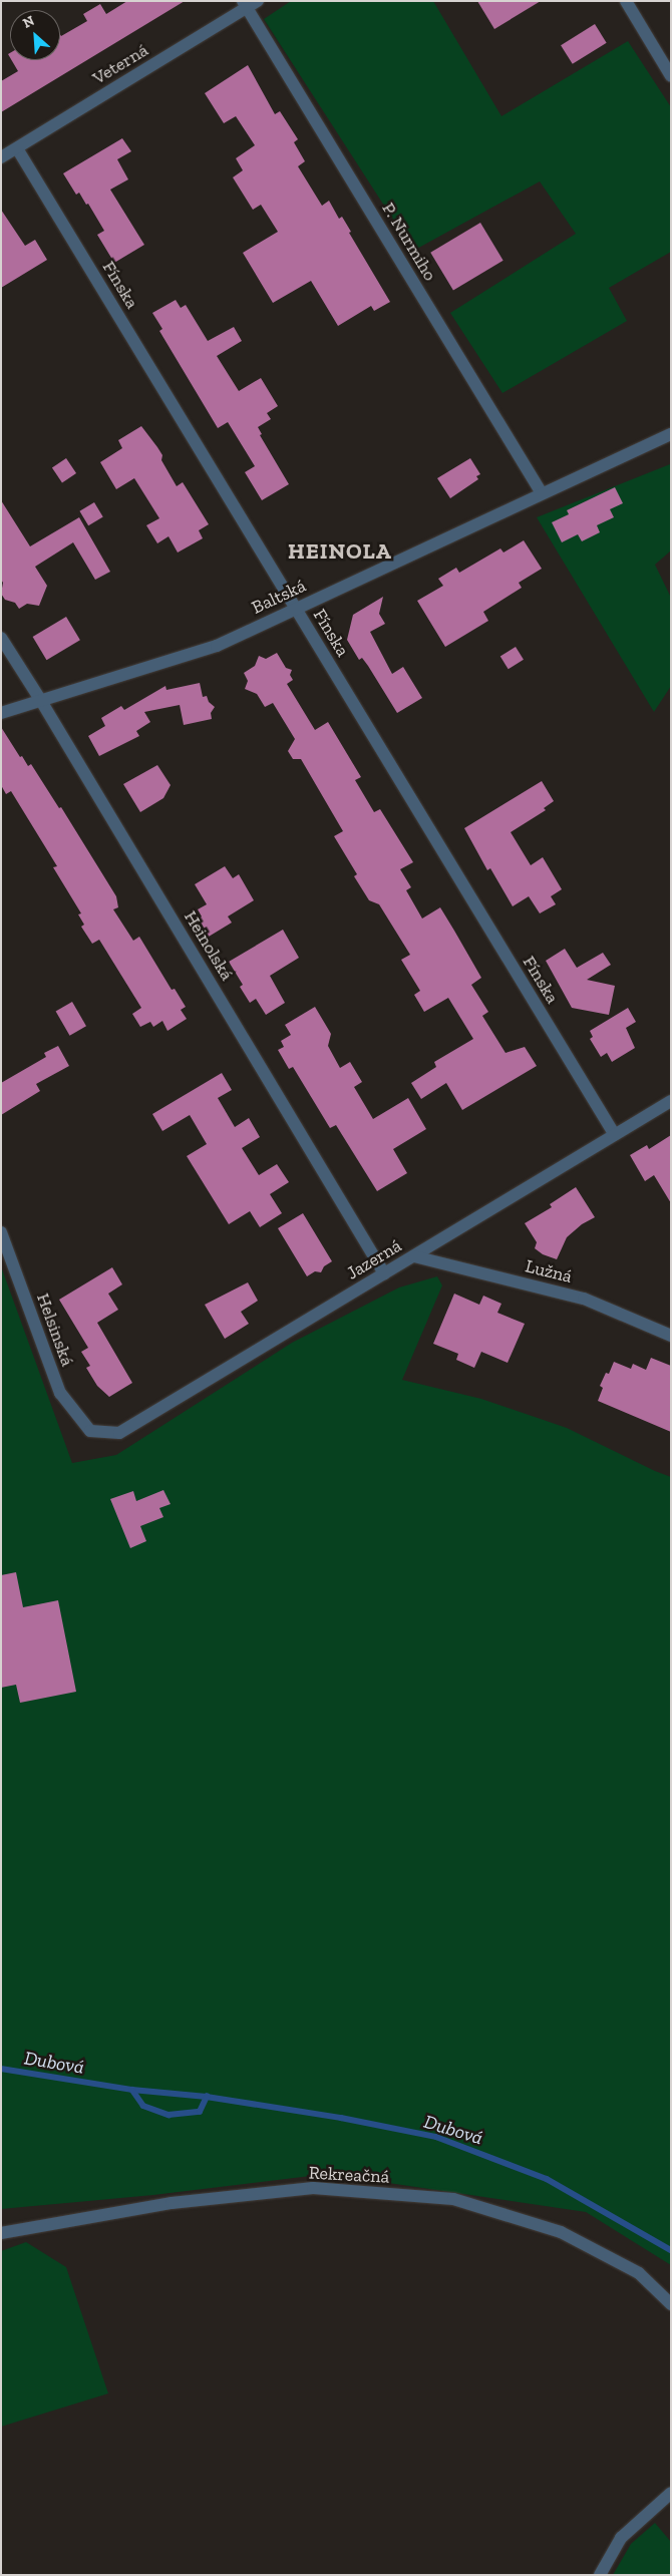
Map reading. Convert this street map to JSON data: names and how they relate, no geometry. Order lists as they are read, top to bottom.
{
  "streets": {
    "street": [
      "Veterná",
      "P. Nurmiho",
      "Fínska",
      "Baltská",
      "Heinolská",
      "Jazerná",
      "Lužná",
      "Helsinská",
      "Rekreačná"
    ]
  },
  "crossings": [
    ["Veterná", "P. Nurmiho"],
    ["Veterná", "Fínska"],
    ["P. Nurmiho", "Baltská"],
    ["Fínska", "Baltská"],
    ["Fínska", "Jazerná"],
    ["Baltská", "Heinolská"],
    ["Heinolská", "Jazerná"],
    ["Jazerná", "Lužná"],
    ["Jazerná", "Helsinská"]
  ],
  "districts": ["HEINOLA"],
  "water": ["Dubová"],
  "north": "top left"
}
